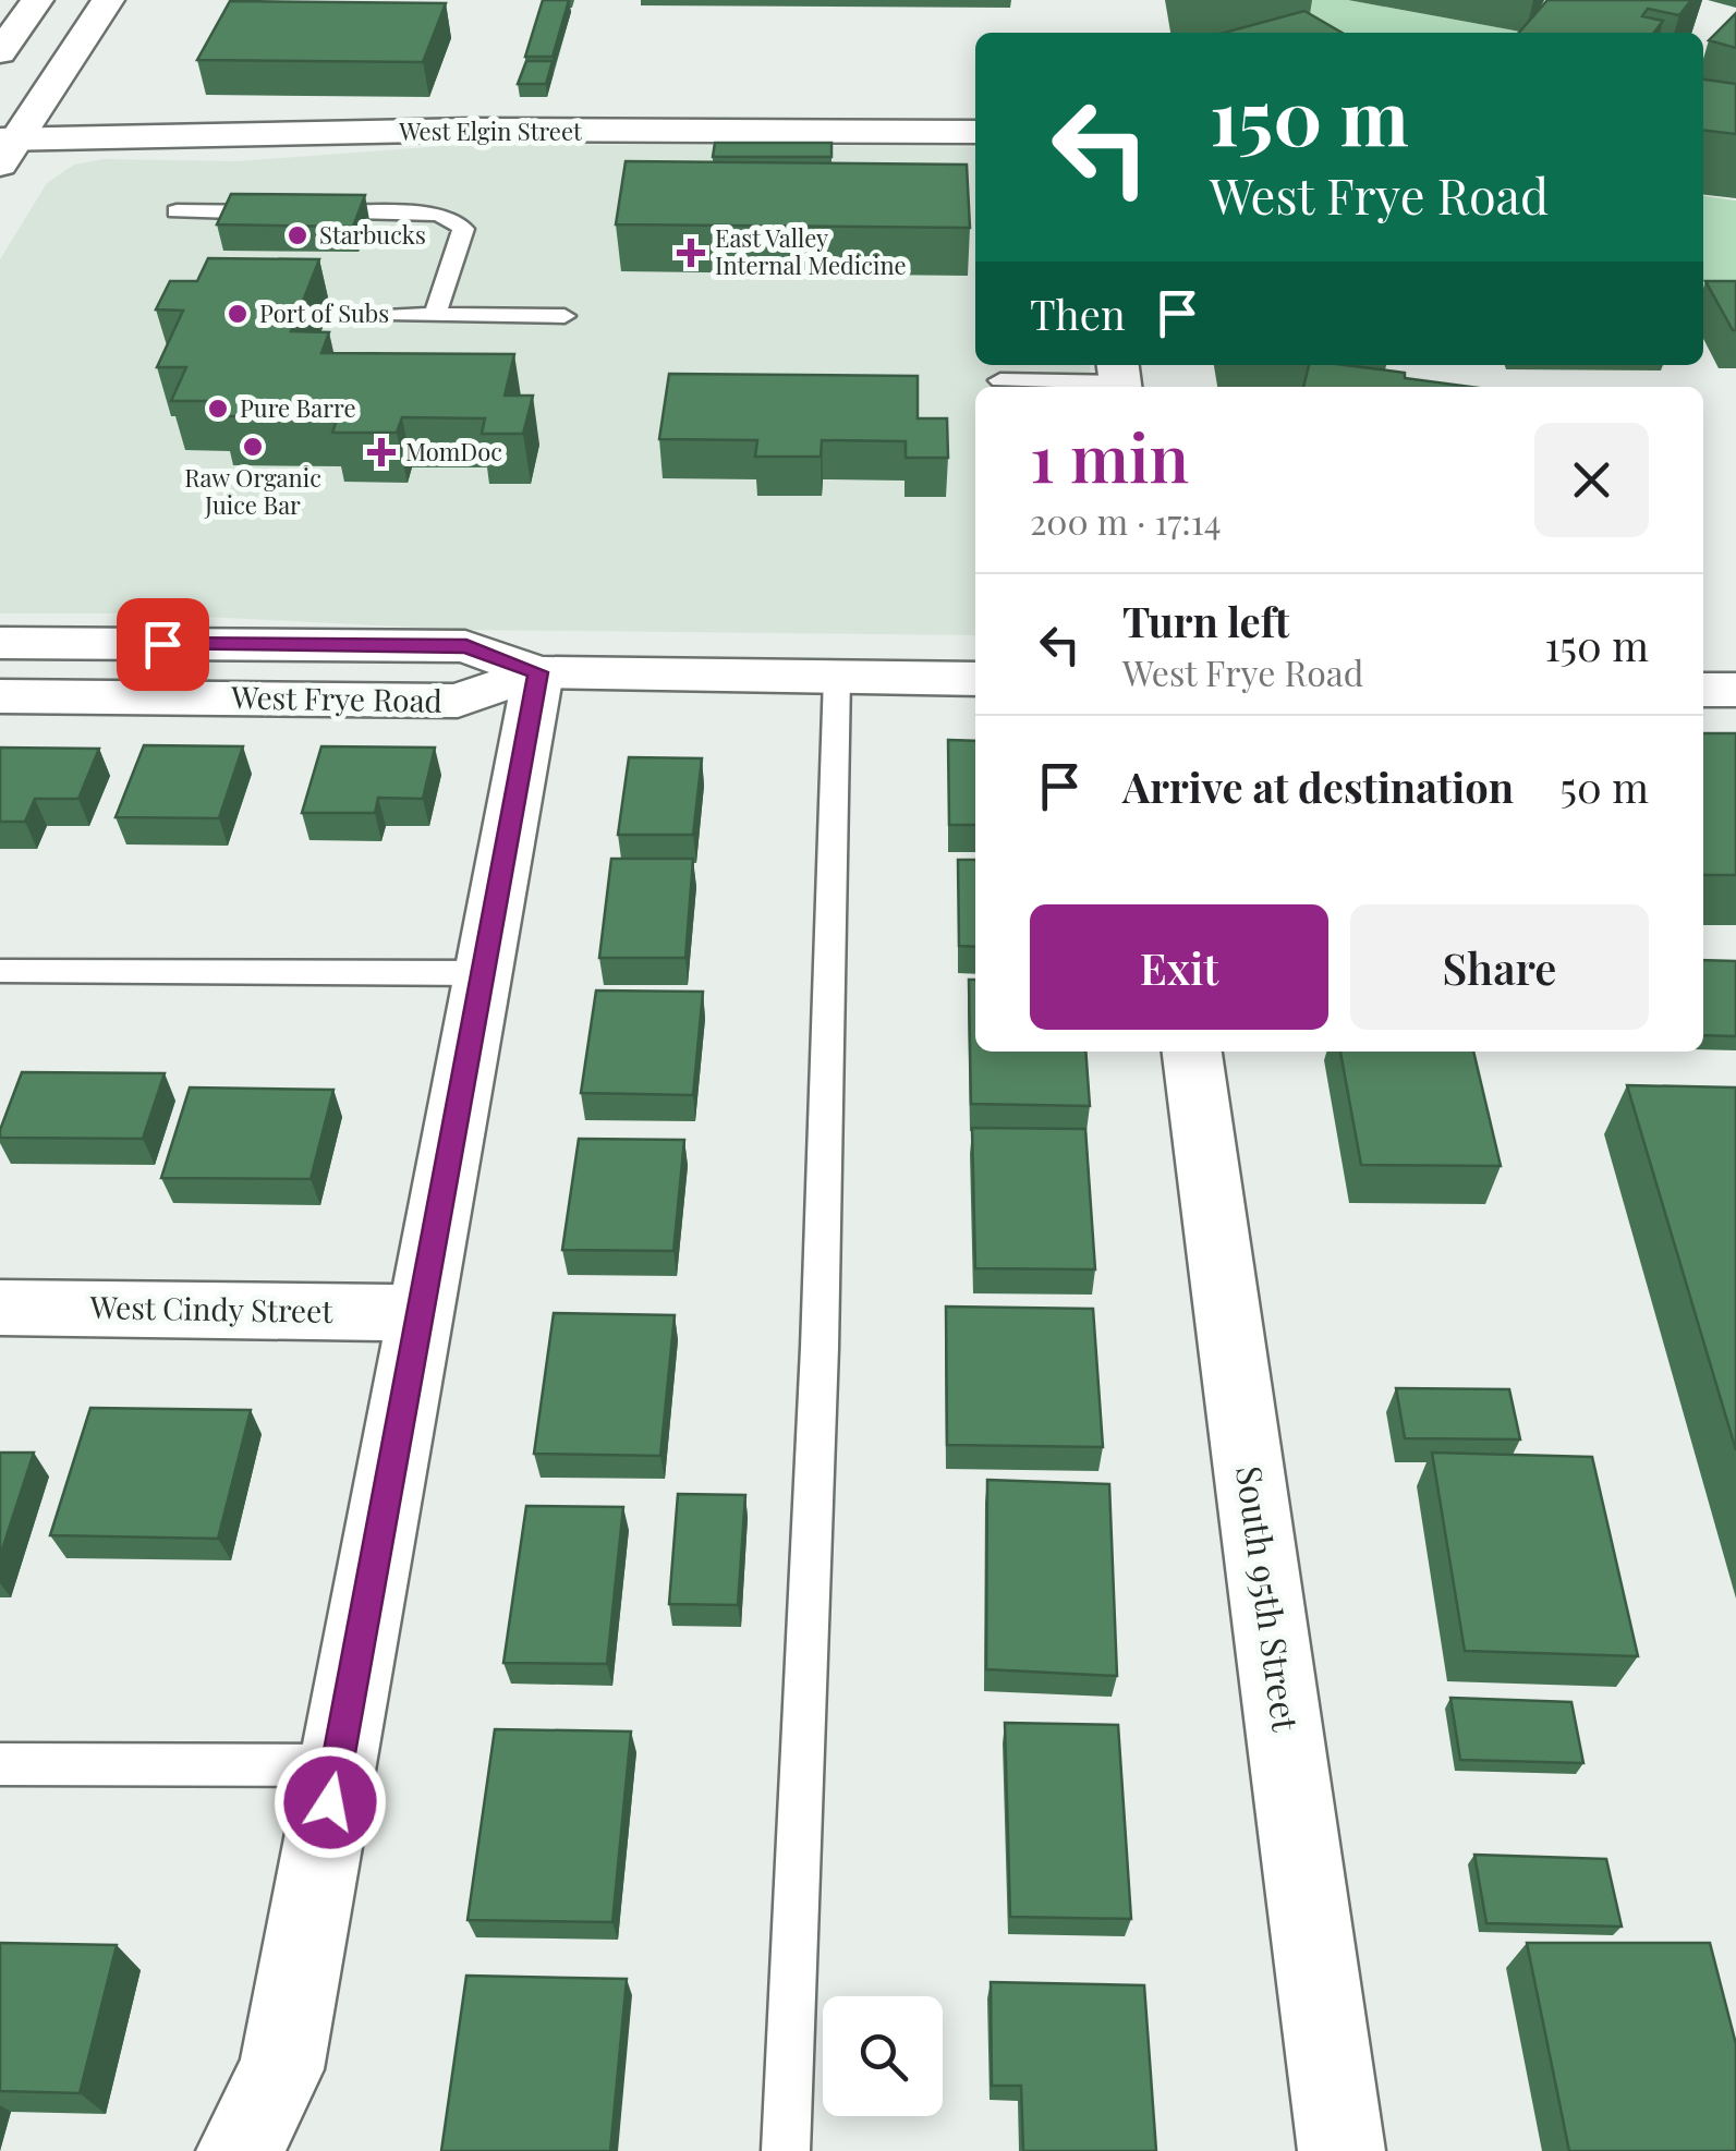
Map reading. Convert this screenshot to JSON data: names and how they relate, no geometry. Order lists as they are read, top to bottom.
{
  "streets": {
    "street": [
      "West Elgin Street",
      "West Frye Road",
      "West Cindy Street",
      "South 95th Street"
    ]
  },
  "places": {
    "other": [
      "Starbucks",
      "Port of Subs",
      "Pure Barre",
      "Raw Organic Juice Bar"
    ],
    "health": ["East Valley Internal Medicine", "MomDoc"]
  },
  "page": {
    "turn": ["150 m", "West Frye Road"],
    "then": "Then",
    "heading": ["1 min", "200 m · 17:14"],
    "list": [
      {
        "name": "Turn left",
        "note": "West Frye Road",
        "value": "150 m"
      },
      {
        "name": "Arrive at destination",
        "value": "50 m"
      }
    ],
    "buttons": ["Exit", "Share"]
  }
}
